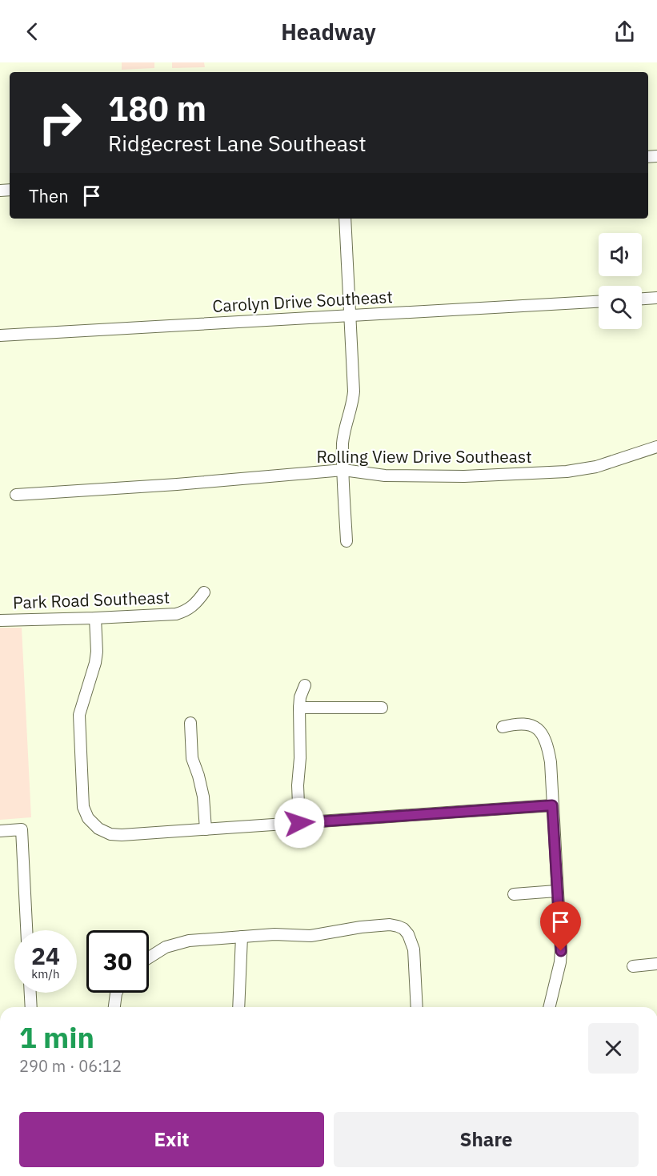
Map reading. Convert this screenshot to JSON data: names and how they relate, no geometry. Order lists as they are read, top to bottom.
{
  "streets": {
    "street": ["Carolyn Drive Southeast", "Rolling View Drive Southeast", "Park Road Southeast"]
  },
  "page": {
    "header": "Headway",
    "turn": ["180 m", "Ridgecrest Lane Southeast"],
    "then": "Then",
    "speed": "24 km/h",
    "limit": "30",
    "heading": ["1 min", "290 m · 06:12"],
    "buttons": ["Exit", "Share"]
  }
}
